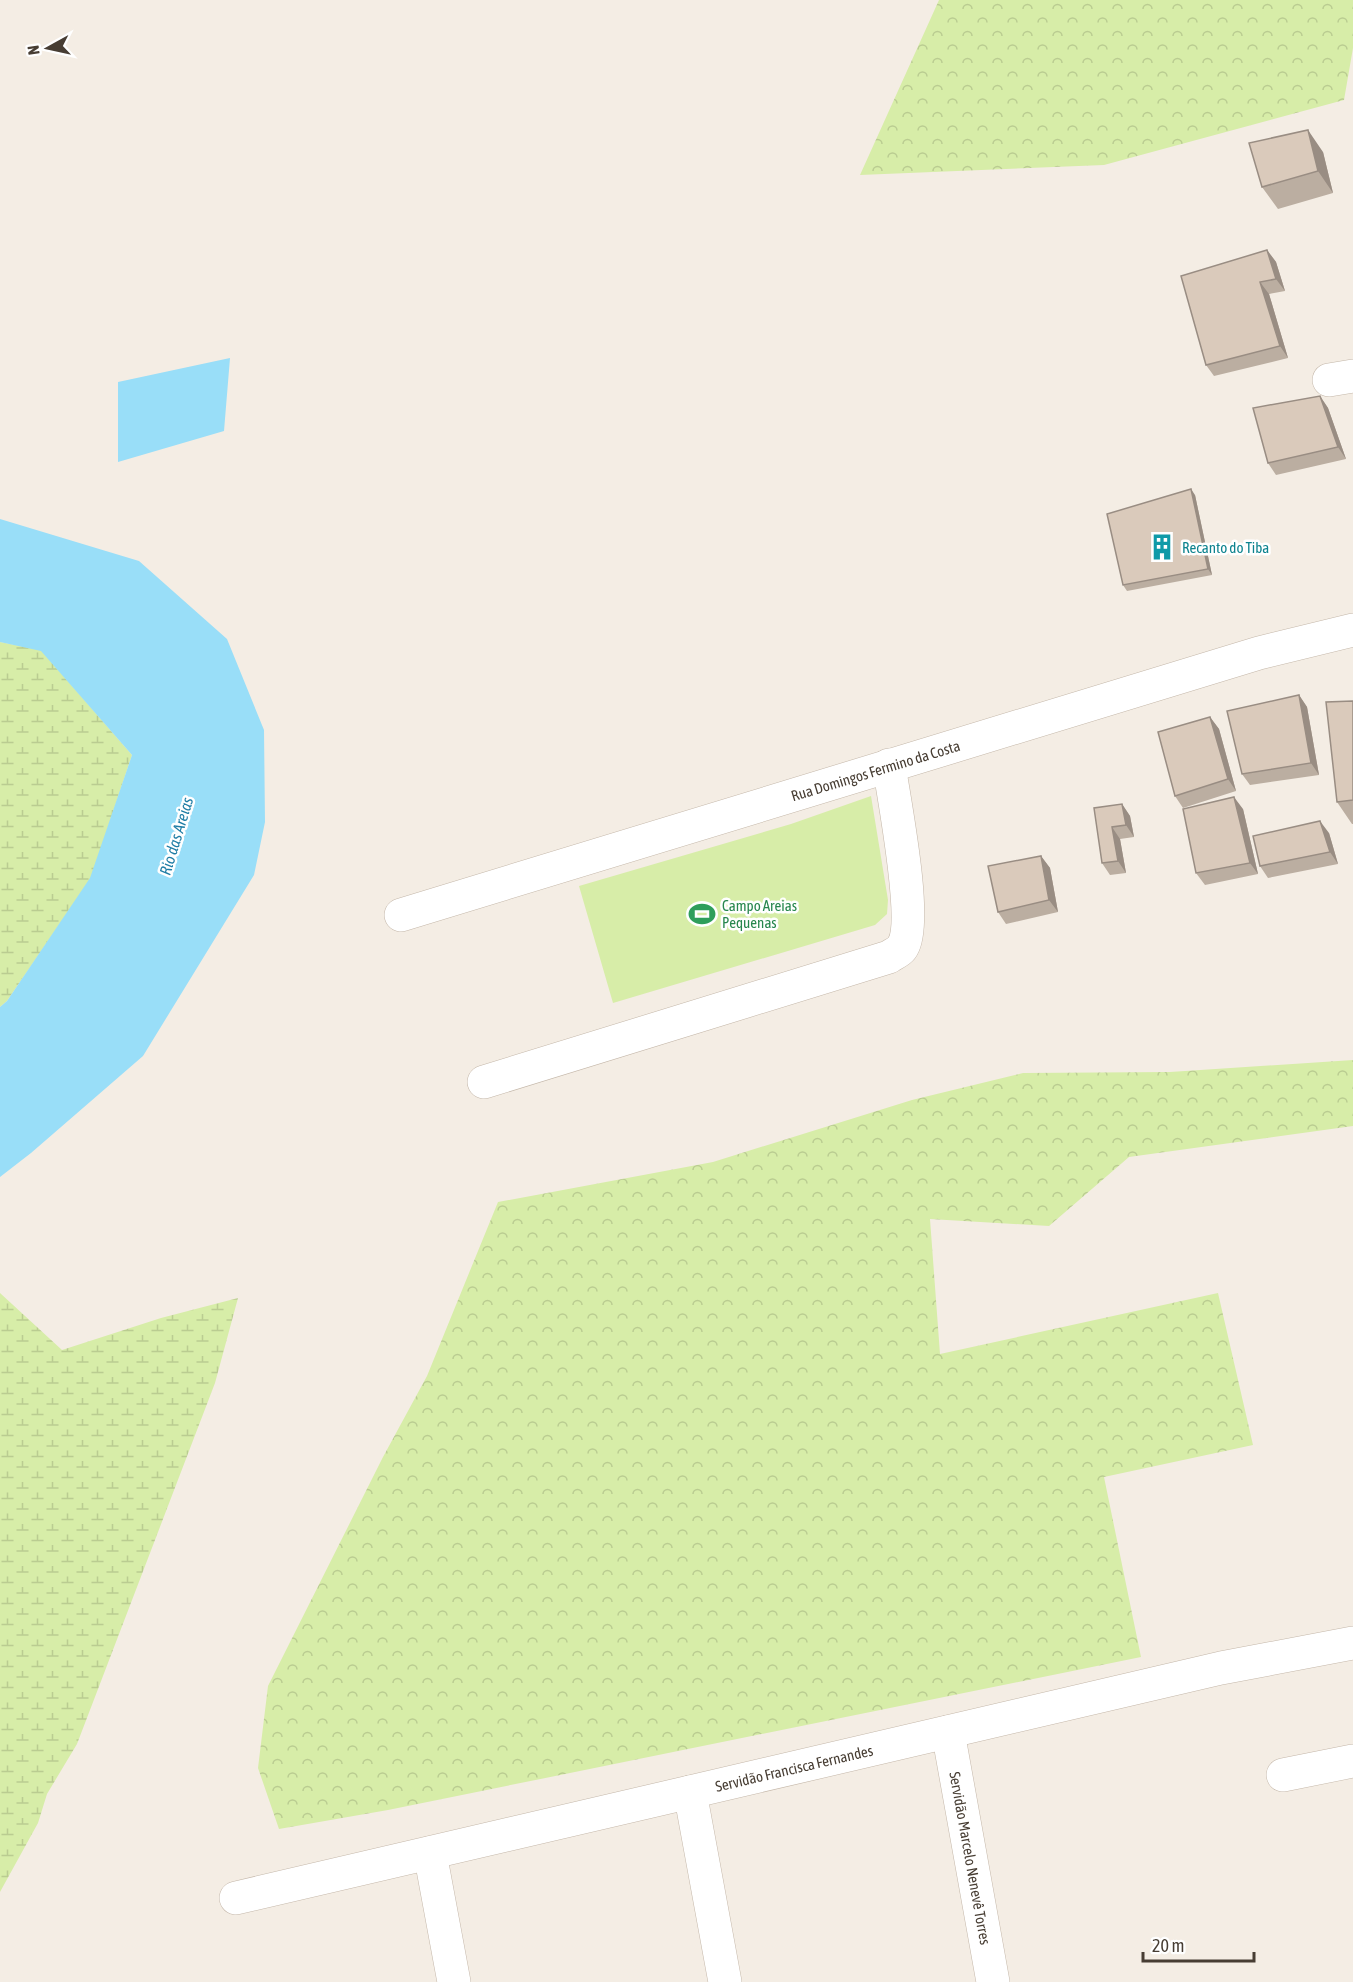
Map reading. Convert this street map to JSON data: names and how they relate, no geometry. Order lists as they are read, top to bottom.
{
  "streets": {
    "street": ["Rua Domingos Fermino da Costa", "Servidão Francisca Fernandes", "Servidão Marcelo Nenevê Torres"]
  },
  "crossings": [
    ["Servidão Francisca Fernandes", "Servidão Marcelo Nenevê Torres"]
  ],
  "water": ["Rio das Areias"],
  "places": {
    "building": ["Recanto do Tiba"],
    "sports": ["Campo Areias Pequenas"]
  },
  "scale_bar": "20 m",
  "north": "left"
}
